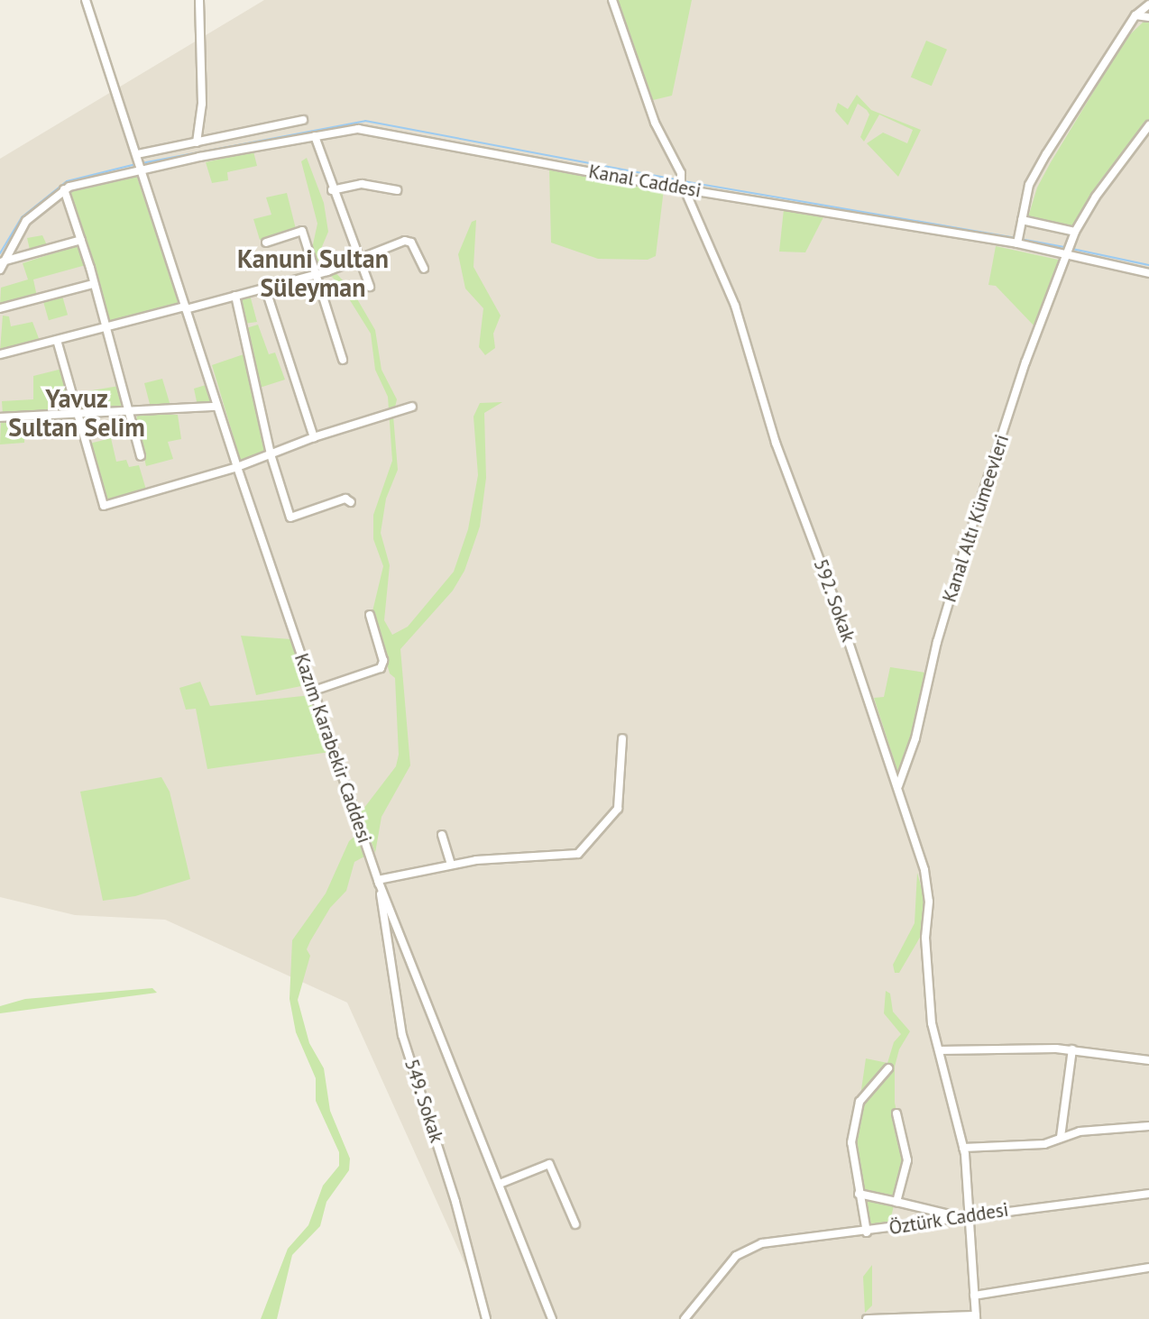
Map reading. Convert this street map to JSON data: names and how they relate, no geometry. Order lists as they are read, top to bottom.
{
  "streets": {
    "street": [
      "Kanal Caddesi",
      "Kanal Altı Kümeevleri",
      "592. Sokak",
      "Kazım Karabekir Caddesi",
      "549. Sokak",
      "Öztürk Caddesi"
    ]
  },
  "crossings": [
    ["Kanal Caddesi", "Kanal Altı Kümeevleri"],
    ["Kanal Caddesi", "592. Sokak"],
    ["Kanal Caddesi", "Kazım Karabekir Caddesi"],
    ["Kanal Altı Kümeevleri", "592. Sokak"],
    ["592. Sokak", "Öztürk Caddesi"],
    ["Kazım Karabekir Caddesi", "549. Sokak"]
  ],
  "districts": ["Kanuni Sultan Süleyman", "Yavuz Sultan Selim"]
}
